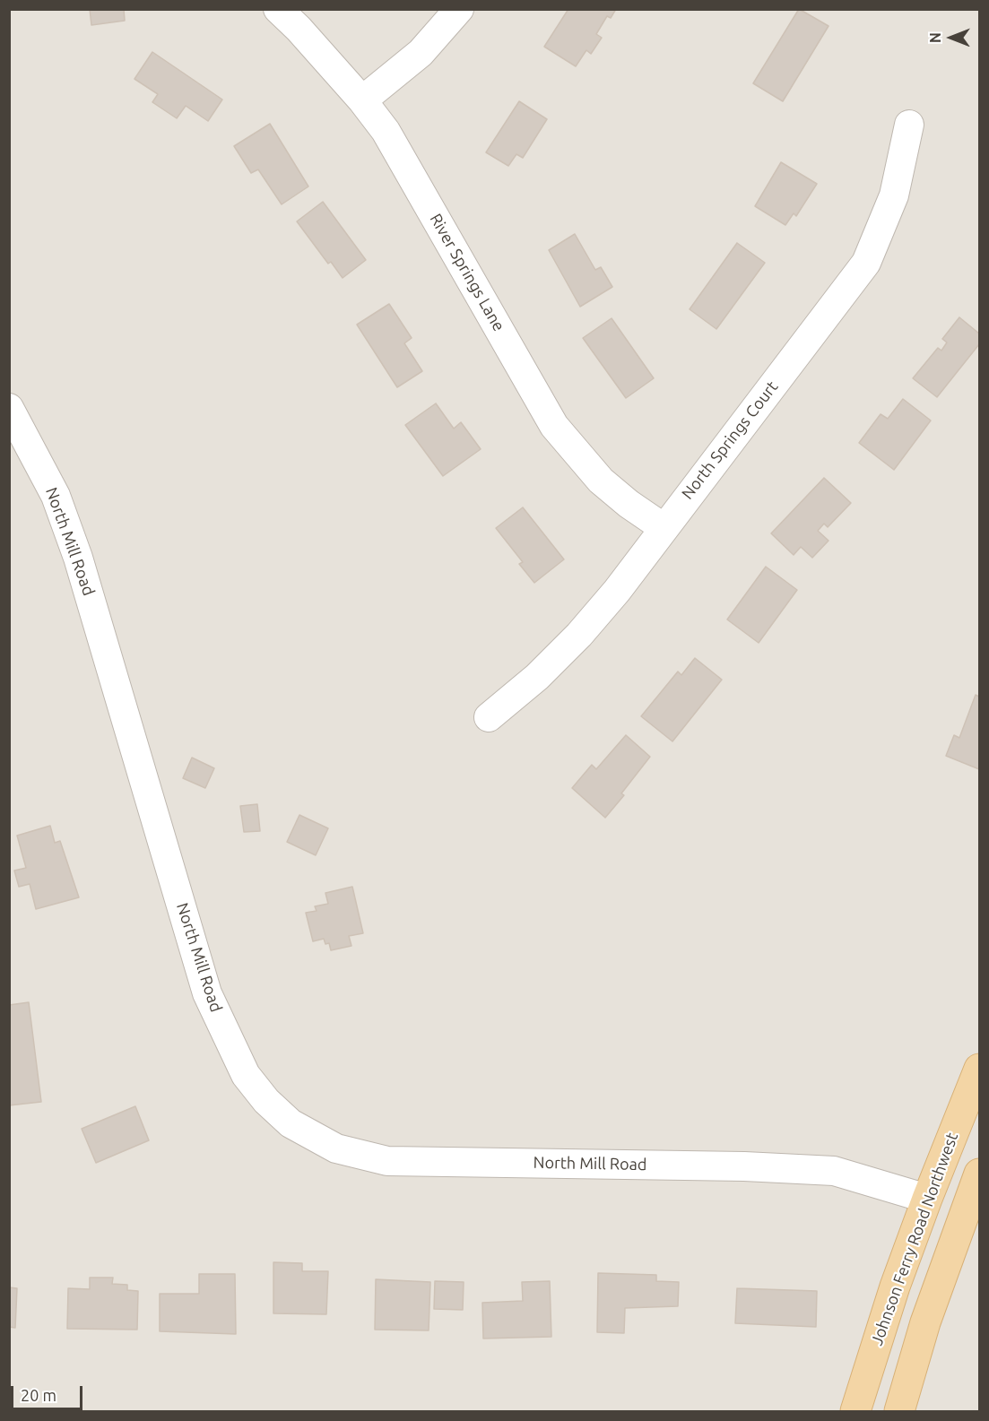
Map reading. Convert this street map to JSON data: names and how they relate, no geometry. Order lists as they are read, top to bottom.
{
  "streets": {
    "main road": ["Johnson Ferry Road Northwest"],
    "street": ["River Springs Lane", "North Springs Court", "North Mill Road"]
  },
  "crossings": [
    ["River Springs Lane", "North Springs Court"],
    ["North Mill Road", "Johnson Ferry Road Northwest"]
  ],
  "scale_bar": "20 m",
  "north": "left"
}
